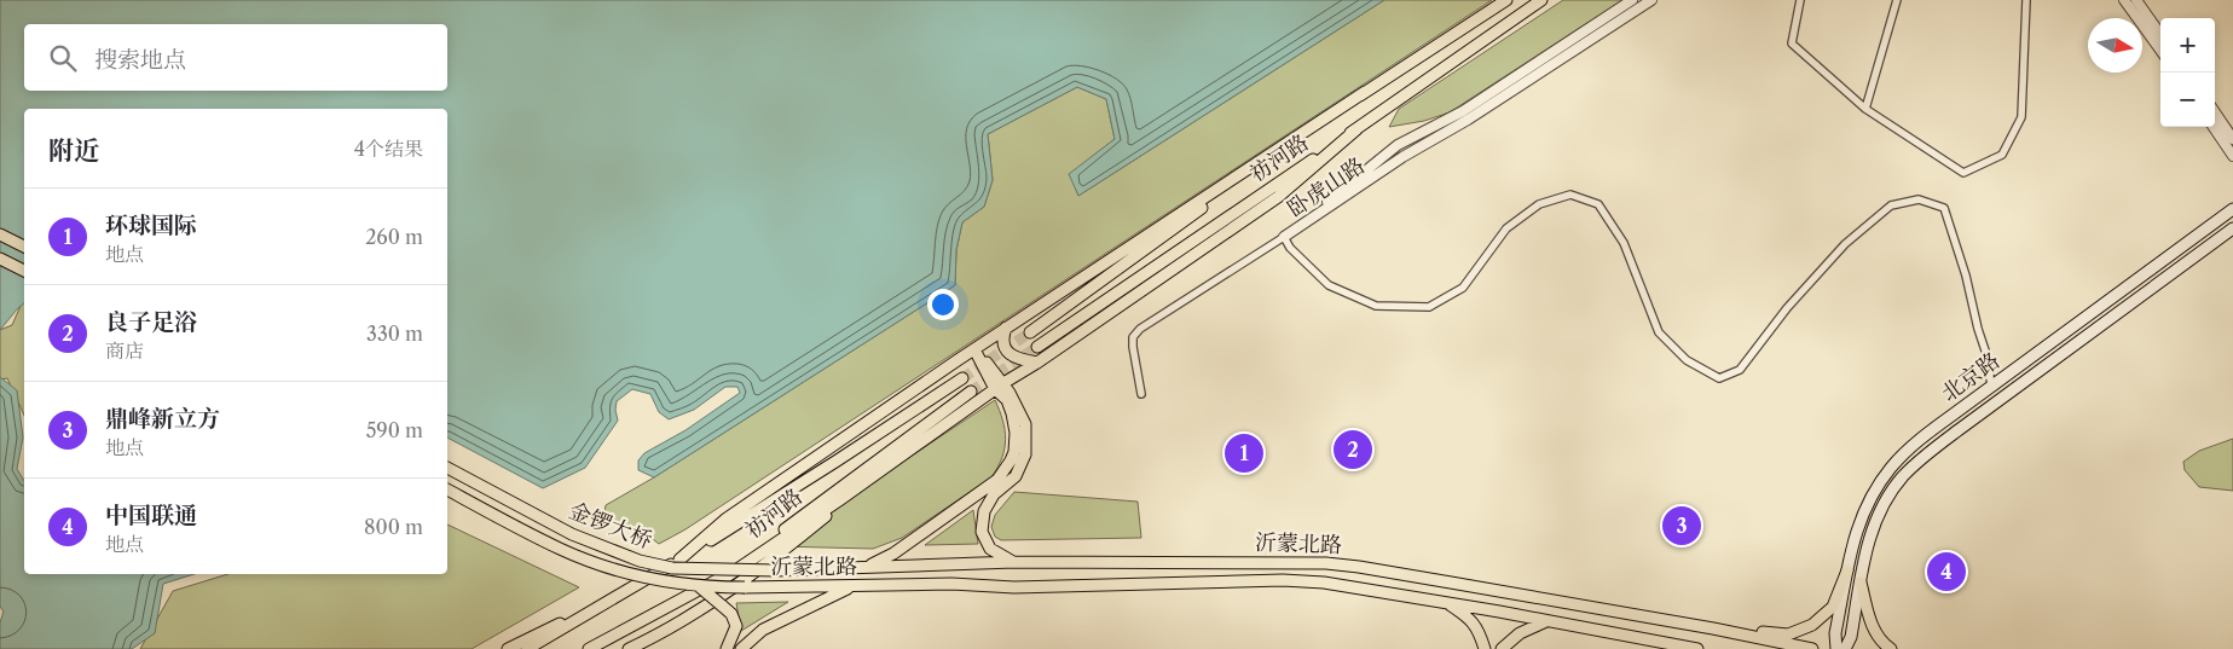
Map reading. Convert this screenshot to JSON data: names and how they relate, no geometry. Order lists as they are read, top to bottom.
{
  "streets": {
    "main road": [
      "祊河路",
      "北京路",
      "金锣大桥",
      "沂蒙北路"
    ],
    "street": ["卧虎山路"]
  },
  "crossings": [
    ["金锣大桥", "沂蒙北路"]
  ],
  "north": "right",
  "page": {
    "map_buttons": ["+", "−"],
    "search": "搜索地点",
    "heading": ["附近", "4个结果"],
    "list": [
      {
        "mark": "1",
        "name": "环球国际",
        "note": "地点",
        "value": "260 m"
      },
      {
        "mark": "2",
        "name": "良子足浴",
        "note": "商店",
        "value": "330 m"
      },
      {
        "mark": "3",
        "name": "鼎峰新立方",
        "note": "地点",
        "value": "590 m"
      },
      {
        "mark": "4",
        "name": "中国联通",
        "note": "地点",
        "value": "800 m"
      }
    ],
    "pins": [
      "2",
      "1",
      "3",
      "4"
    ]
  }
}
